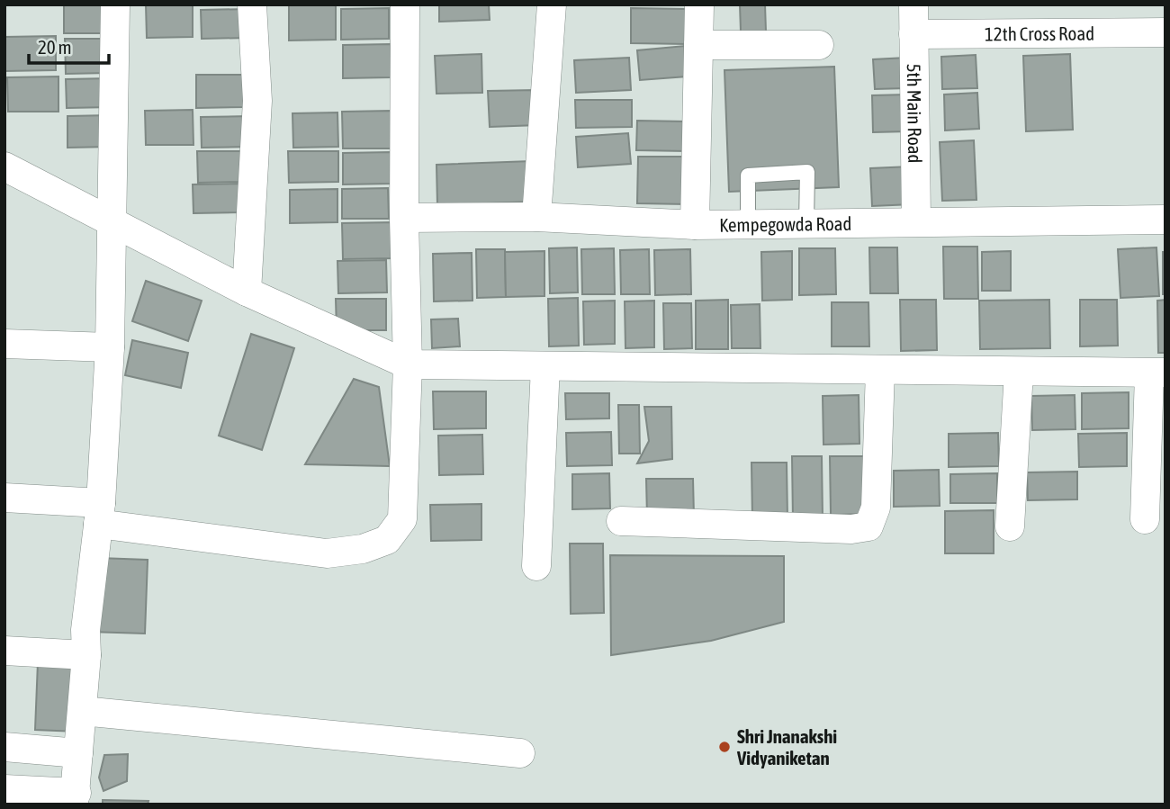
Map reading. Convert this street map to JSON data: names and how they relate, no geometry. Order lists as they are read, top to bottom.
{
  "streets": {
    "street": ["12th Cross Road", "5th Main Road", "Kempegowda Road"]
  },
  "crossings": [
    ["12th Cross Road", "5th Main Road"],
    ["5th Main Road", "Kempegowda Road"]
  ],
  "places": ["Shri Jnanakshi Vidyaniketan"],
  "scale_bar": "20 m"
}
